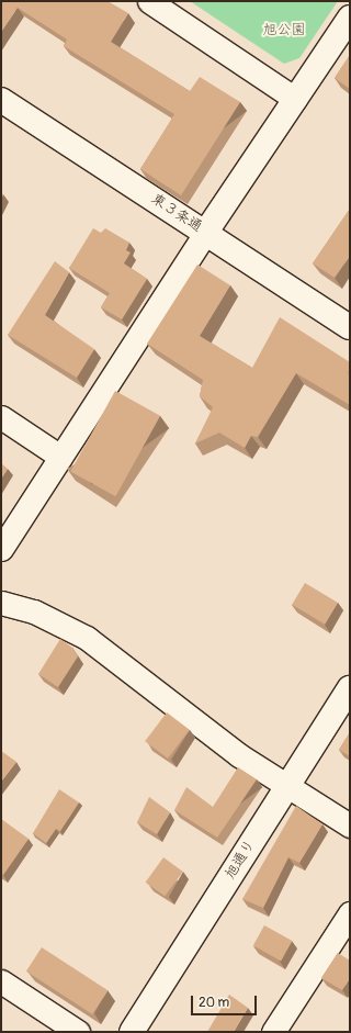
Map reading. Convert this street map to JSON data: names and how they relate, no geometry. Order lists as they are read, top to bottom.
{
  "streets": {
    "street": ["東３条通", "旭通り"]
  },
  "parks": ["旭公園"],
  "scale_bar": "20 m"
}
